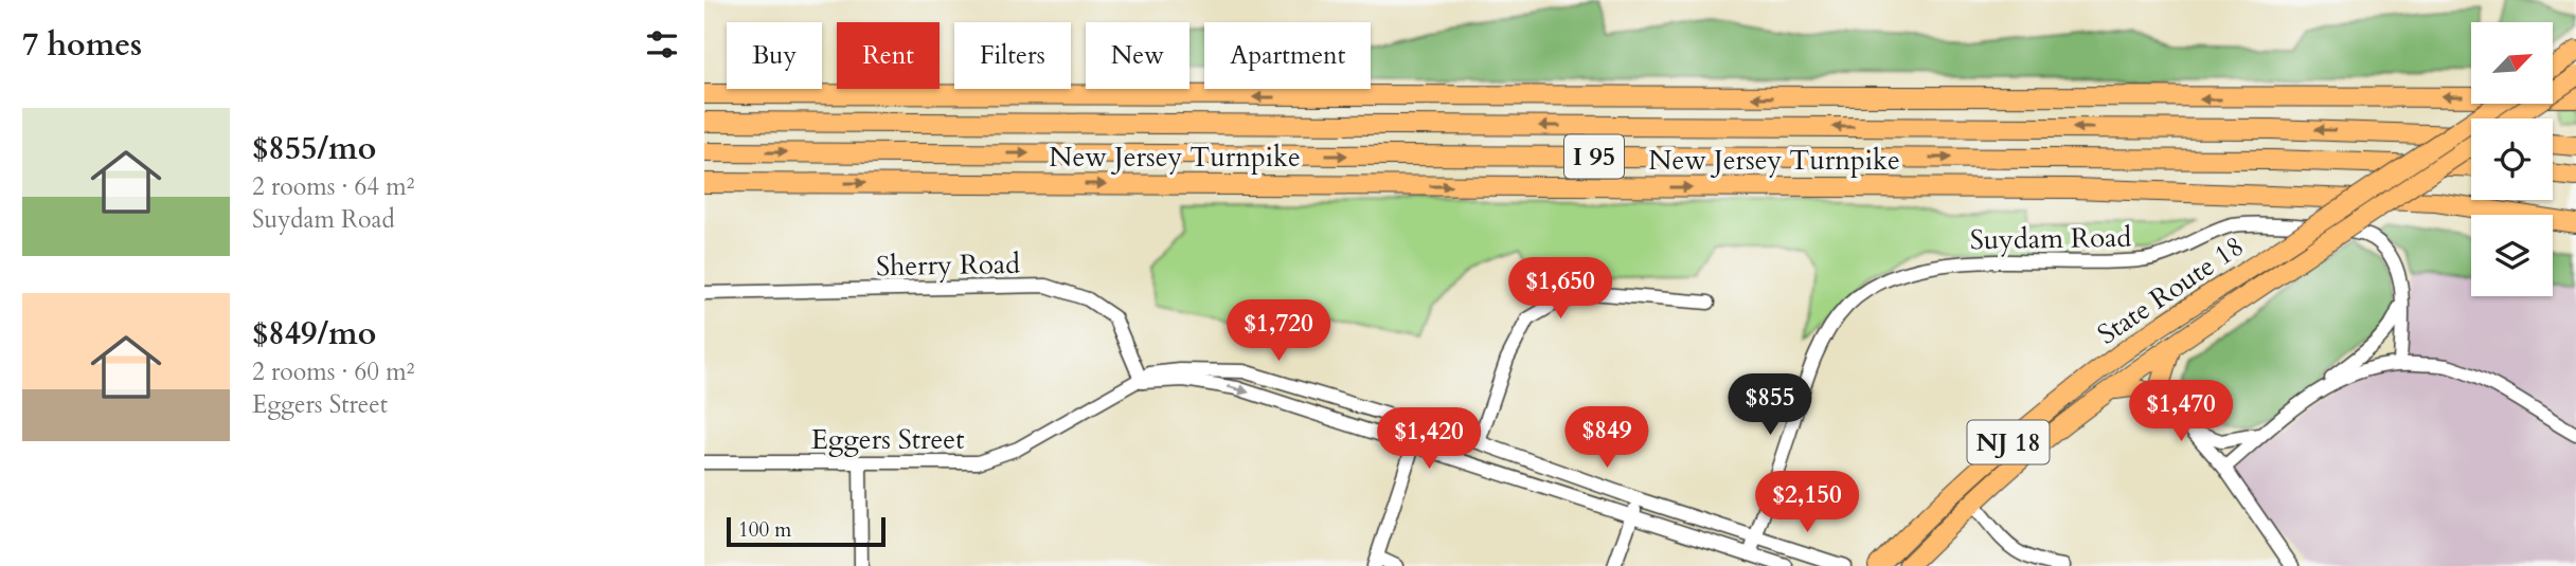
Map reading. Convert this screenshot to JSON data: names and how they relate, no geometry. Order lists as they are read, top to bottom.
{
  "streets": {
    "highway": [
      "New Jersey Turnpike",
      "I 95",
      "State Route 18",
      "NJ 18"
    ],
    "street": ["Suydam Road", "Sherry Road", "Eggers Street"]
  },
  "crossings": [
    ["Suydam Road", "Eggers Street"],
    ["Sherry Road", "Eggers Street"]
  ],
  "scale_bar": "100 m",
  "north": "top right",
  "page": {
    "heading": "7 homes",
    "chip": [
      "Buy",
      "Rent",
      "Filters",
      "New",
      "Apartment"
    ],
    "list": [
      {
        "name": "$855/mo",
        "note": "2 rooms · 64 m² · Suydam Road"
      },
      {
        "name": "$849/mo",
        "note": "2 rooms · 60 m² · Eggers Street"
      }
    ],
    "price": [
      "$1,650",
      "$1,720",
      "$855",
      "$1,470",
      "$849",
      "$1,420",
      "$2,150"
    ],
    "scale": "100 m"
  }
}
